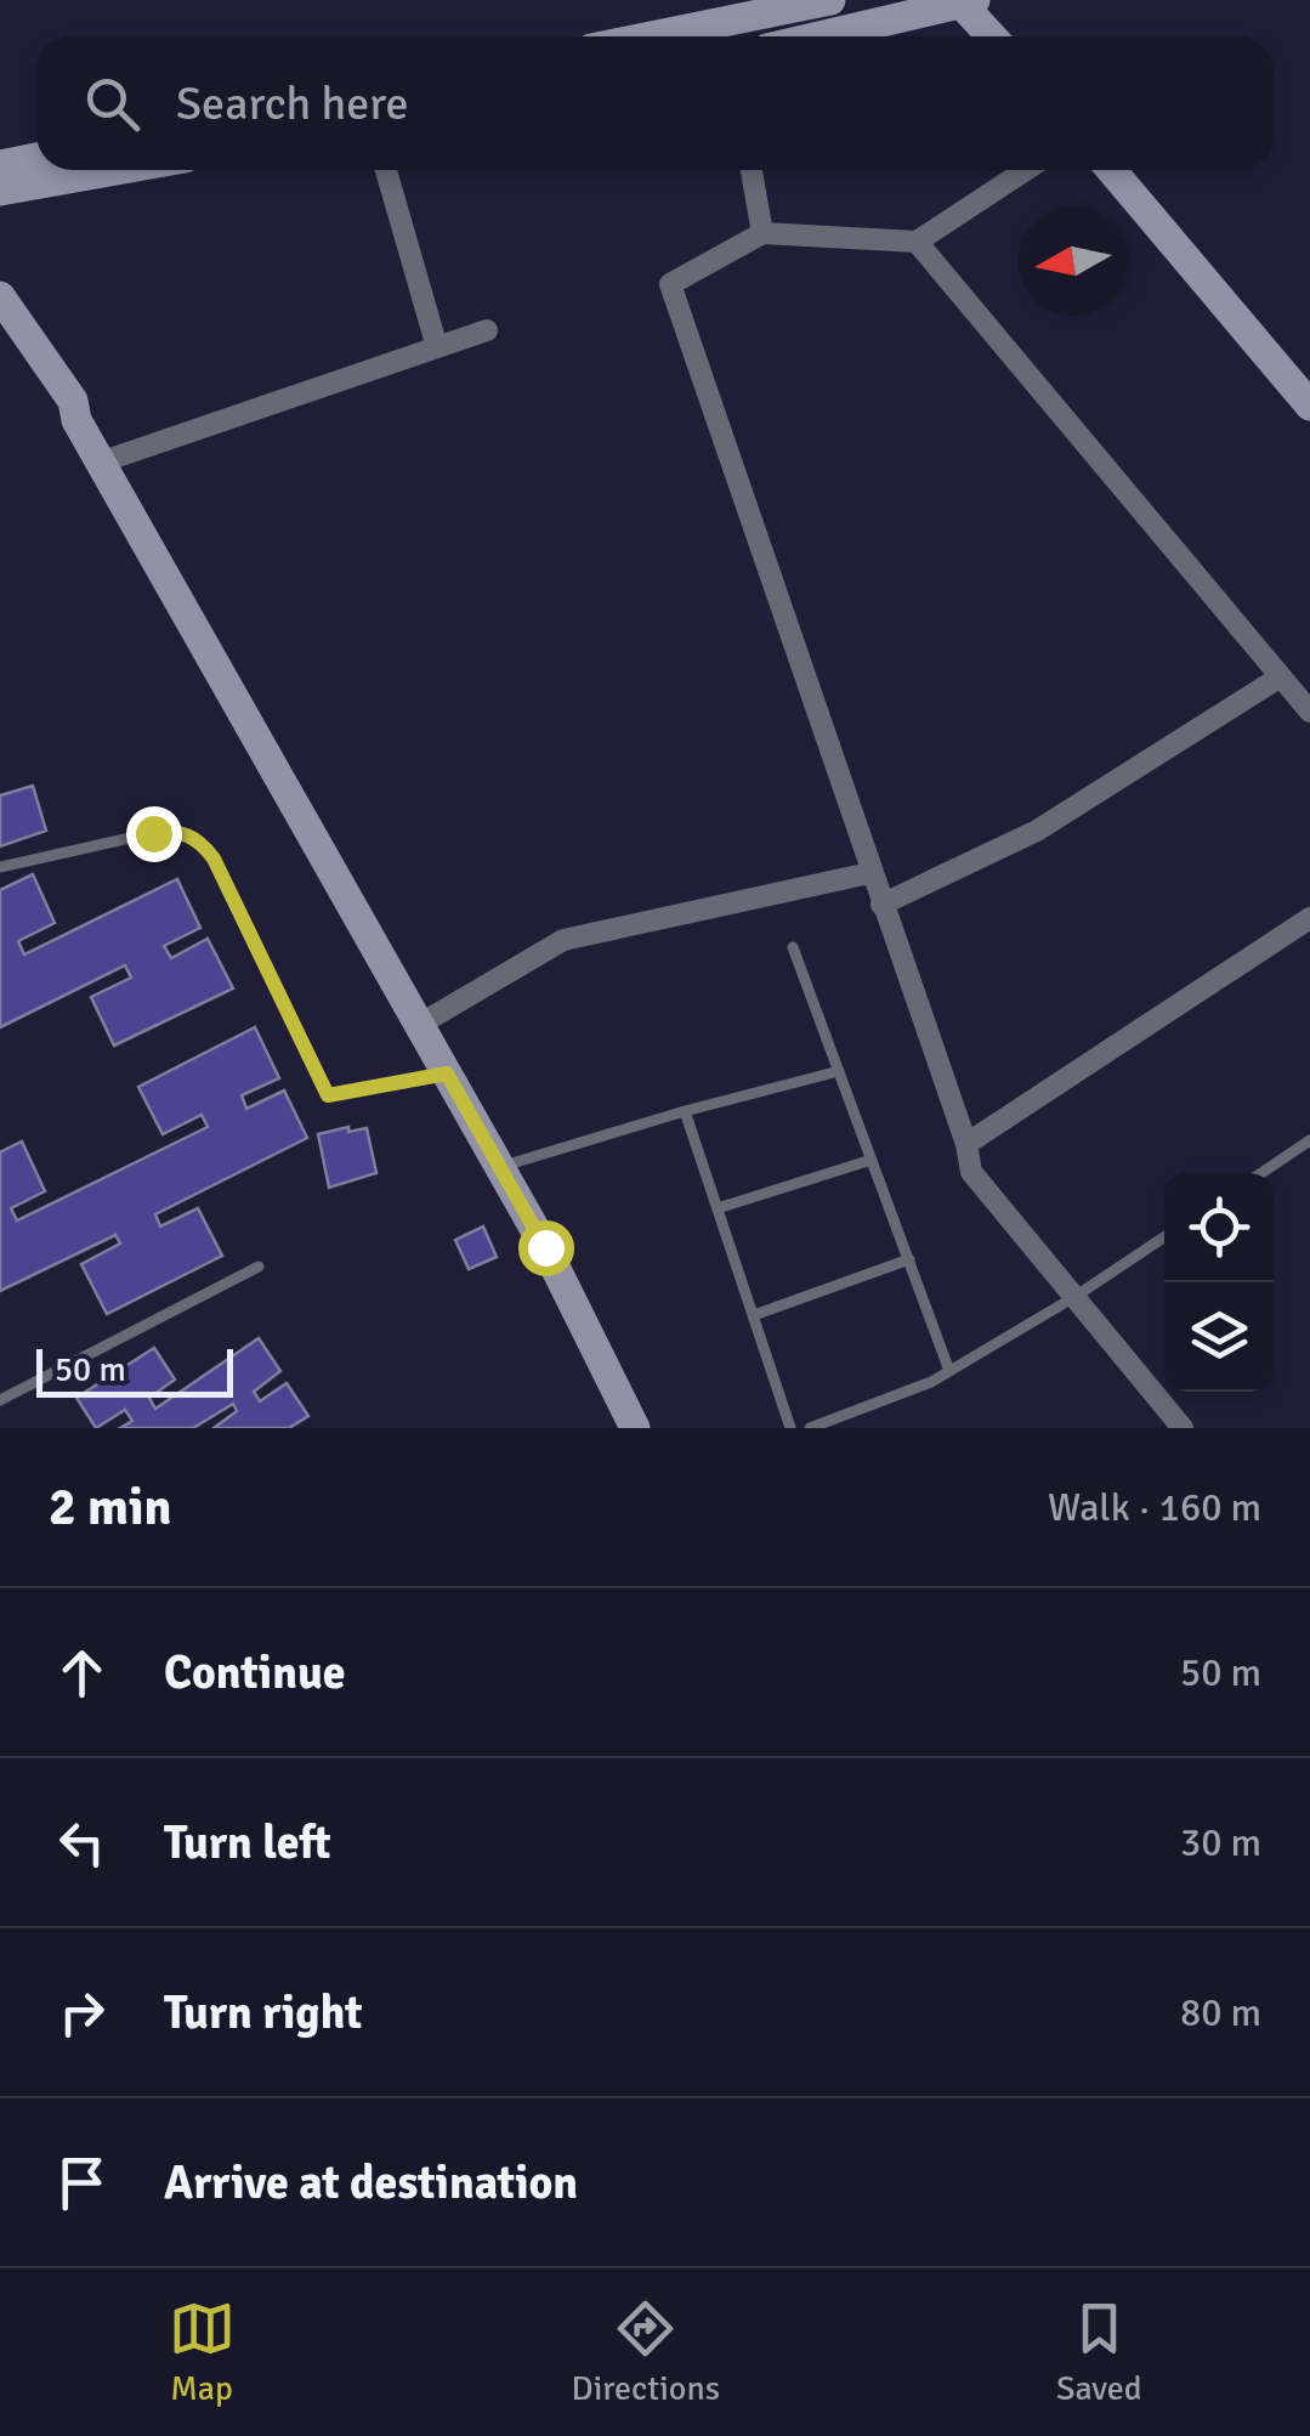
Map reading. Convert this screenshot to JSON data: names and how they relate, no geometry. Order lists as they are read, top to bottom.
{
  "scale_bar": "50 m",
  "north": "left",
  "page": {
    "search": "Search here",
    "scale": "50 m",
    "heading": ["2 min", "Walk · 160 m"],
    "list": [
      ["Continue", "50 m"],
      ["Turn left", "30 m"],
      ["Turn right", "80 m"],
      "Arrive at destination"
    ],
    "nav": ["Map", "Directions", "Saved"]
  }
}
